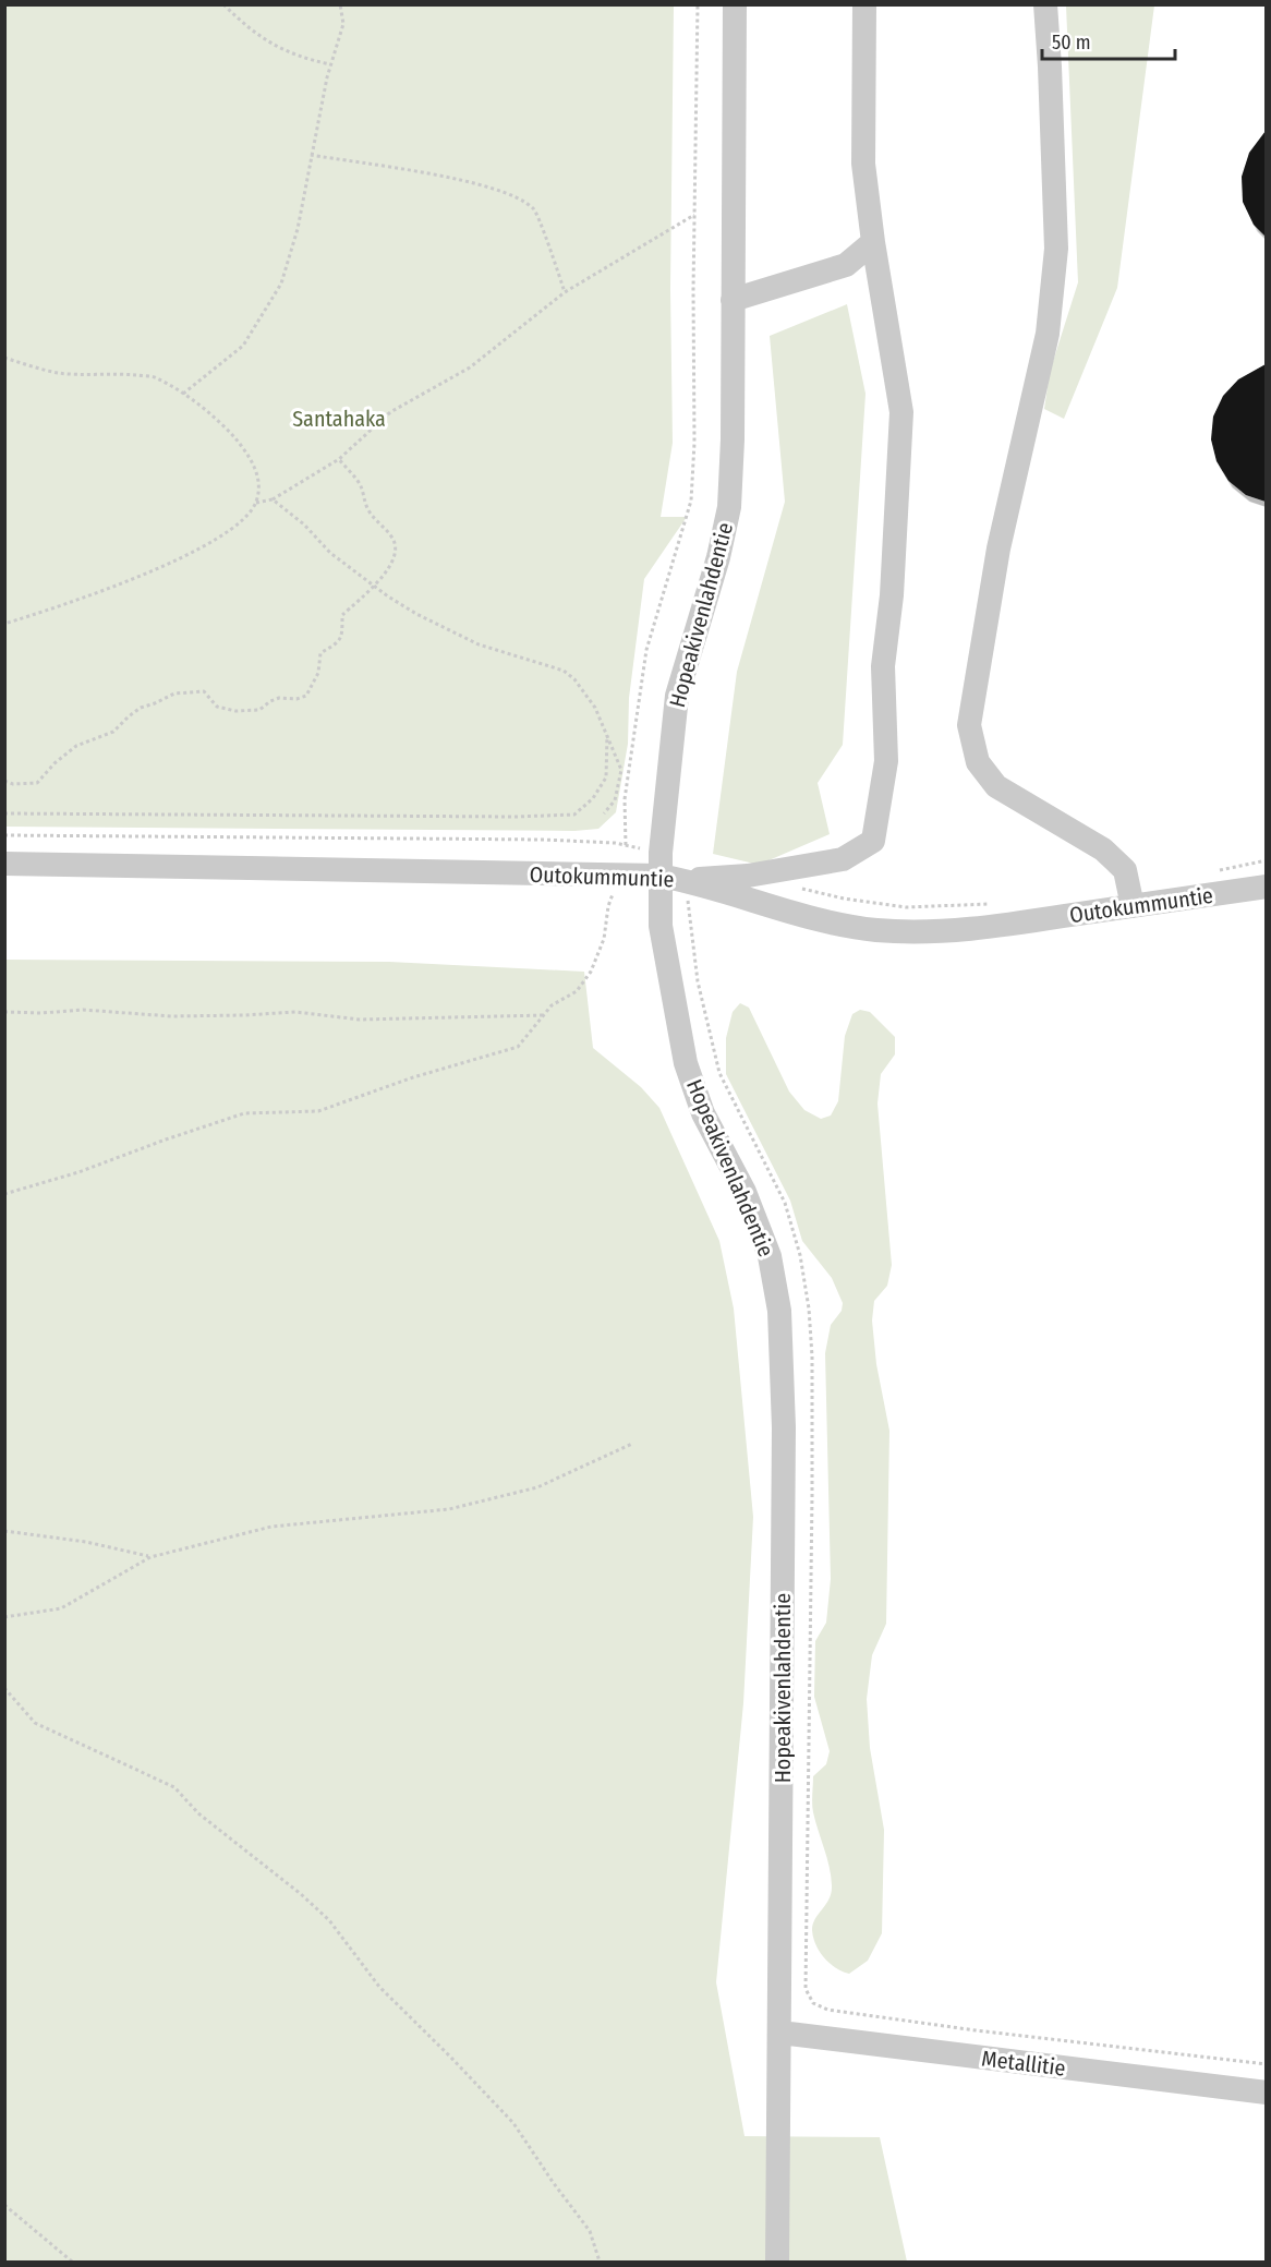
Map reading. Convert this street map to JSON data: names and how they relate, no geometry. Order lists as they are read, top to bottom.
{
  "streets": {
    "street": ["Hopeakivenlahdentie", "Outokummuntie", "Metallitie"]
  },
  "crossings": [
    ["Hopeakivenlahdentie", "Outokummuntie"],
    ["Hopeakivenlahdentie", "Metallitie"]
  ],
  "parks": ["Santahaka"],
  "scale_bar": "50 m"
}
